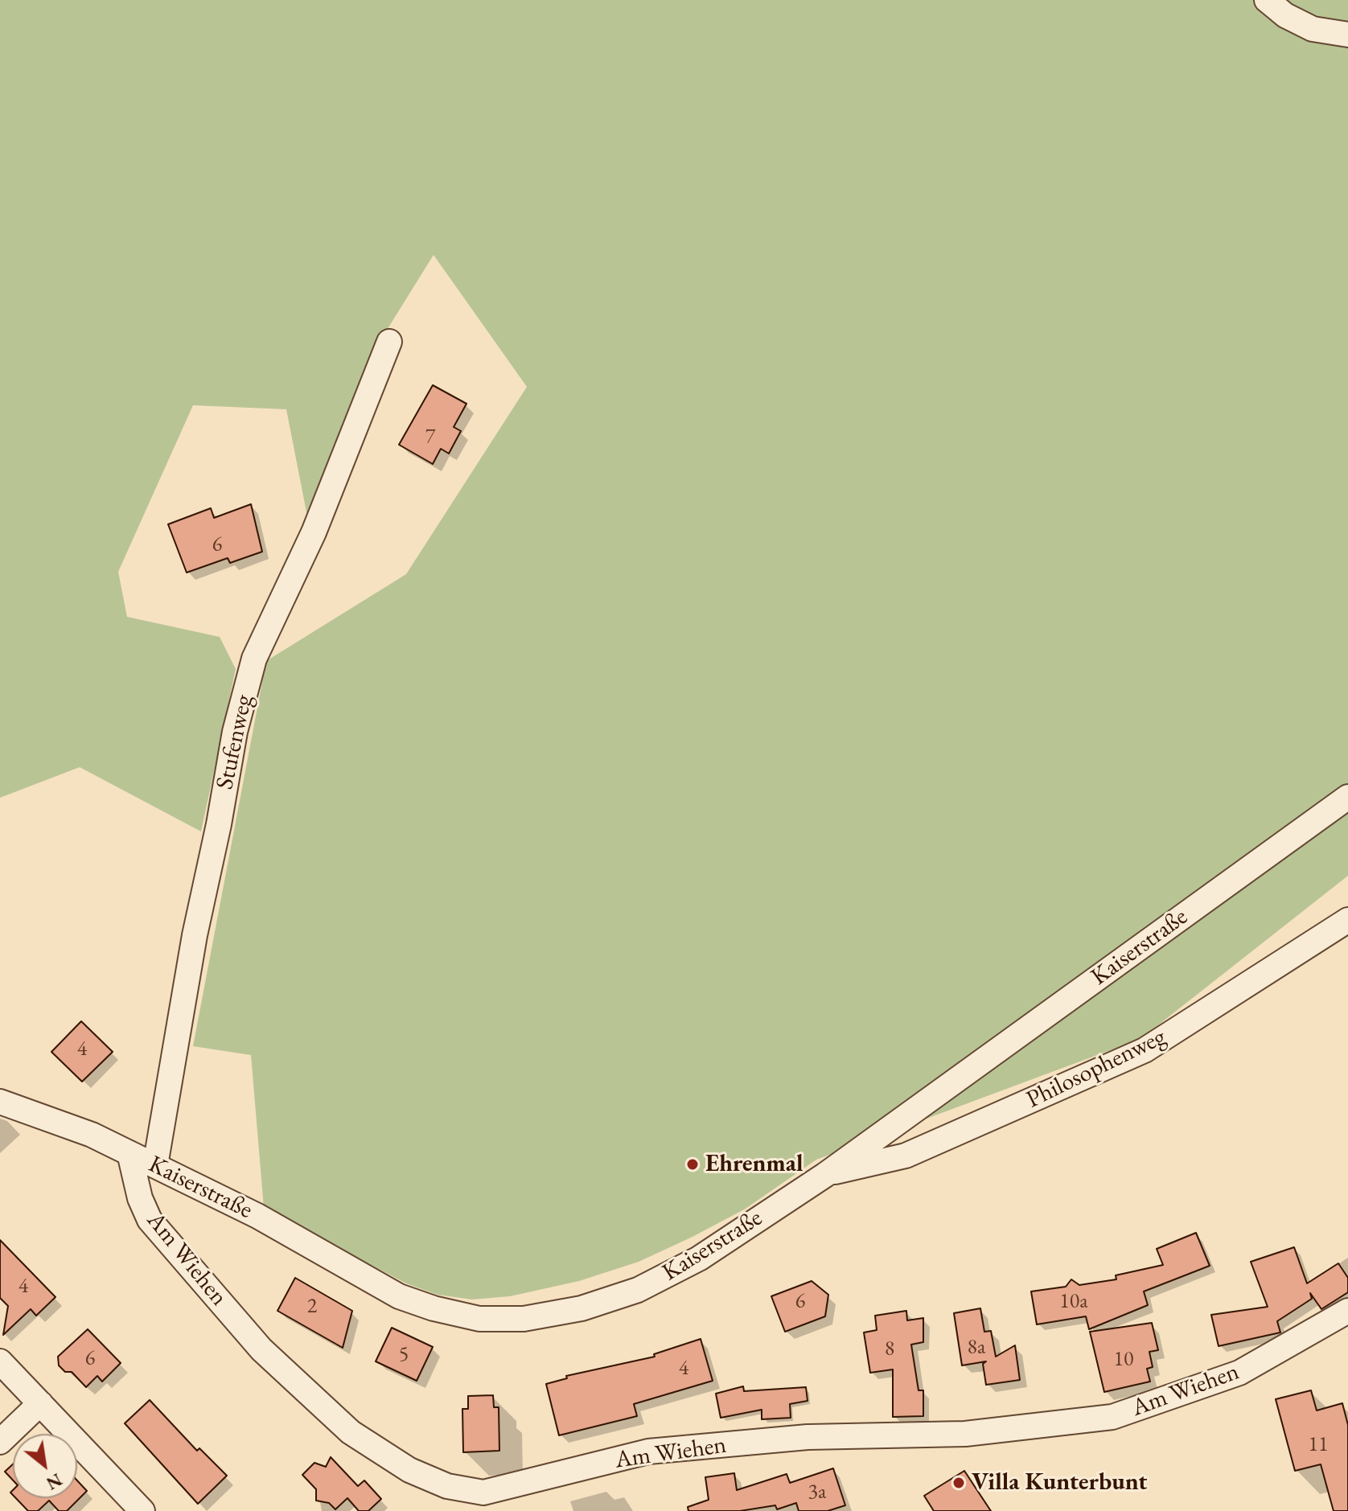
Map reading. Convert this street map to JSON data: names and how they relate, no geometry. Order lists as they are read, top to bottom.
{
  "streets": {
    "street": [
      "Stufenweg",
      "Kaiserstraße",
      "Philosophenweg",
      "Am Wiehen"
    ]
  },
  "crossings": [
    ["Stufenweg", "Kaiserstraße"],
    ["Kaiserstraße", "Philosophenweg"],
    ["Kaiserstraße", "Am Wiehen"]
  ],
  "places": ["Ehrenmal", "Villa Kunterbunt"],
  "house_numbers": [
    "7",
    "6",
    "4",
    "4",
    "6",
    "10a",
    "2",
    "8a",
    "8",
    "5",
    "6",
    "10",
    "4",
    "11",
    "3a"
  ],
  "north": "bottom right"
}
